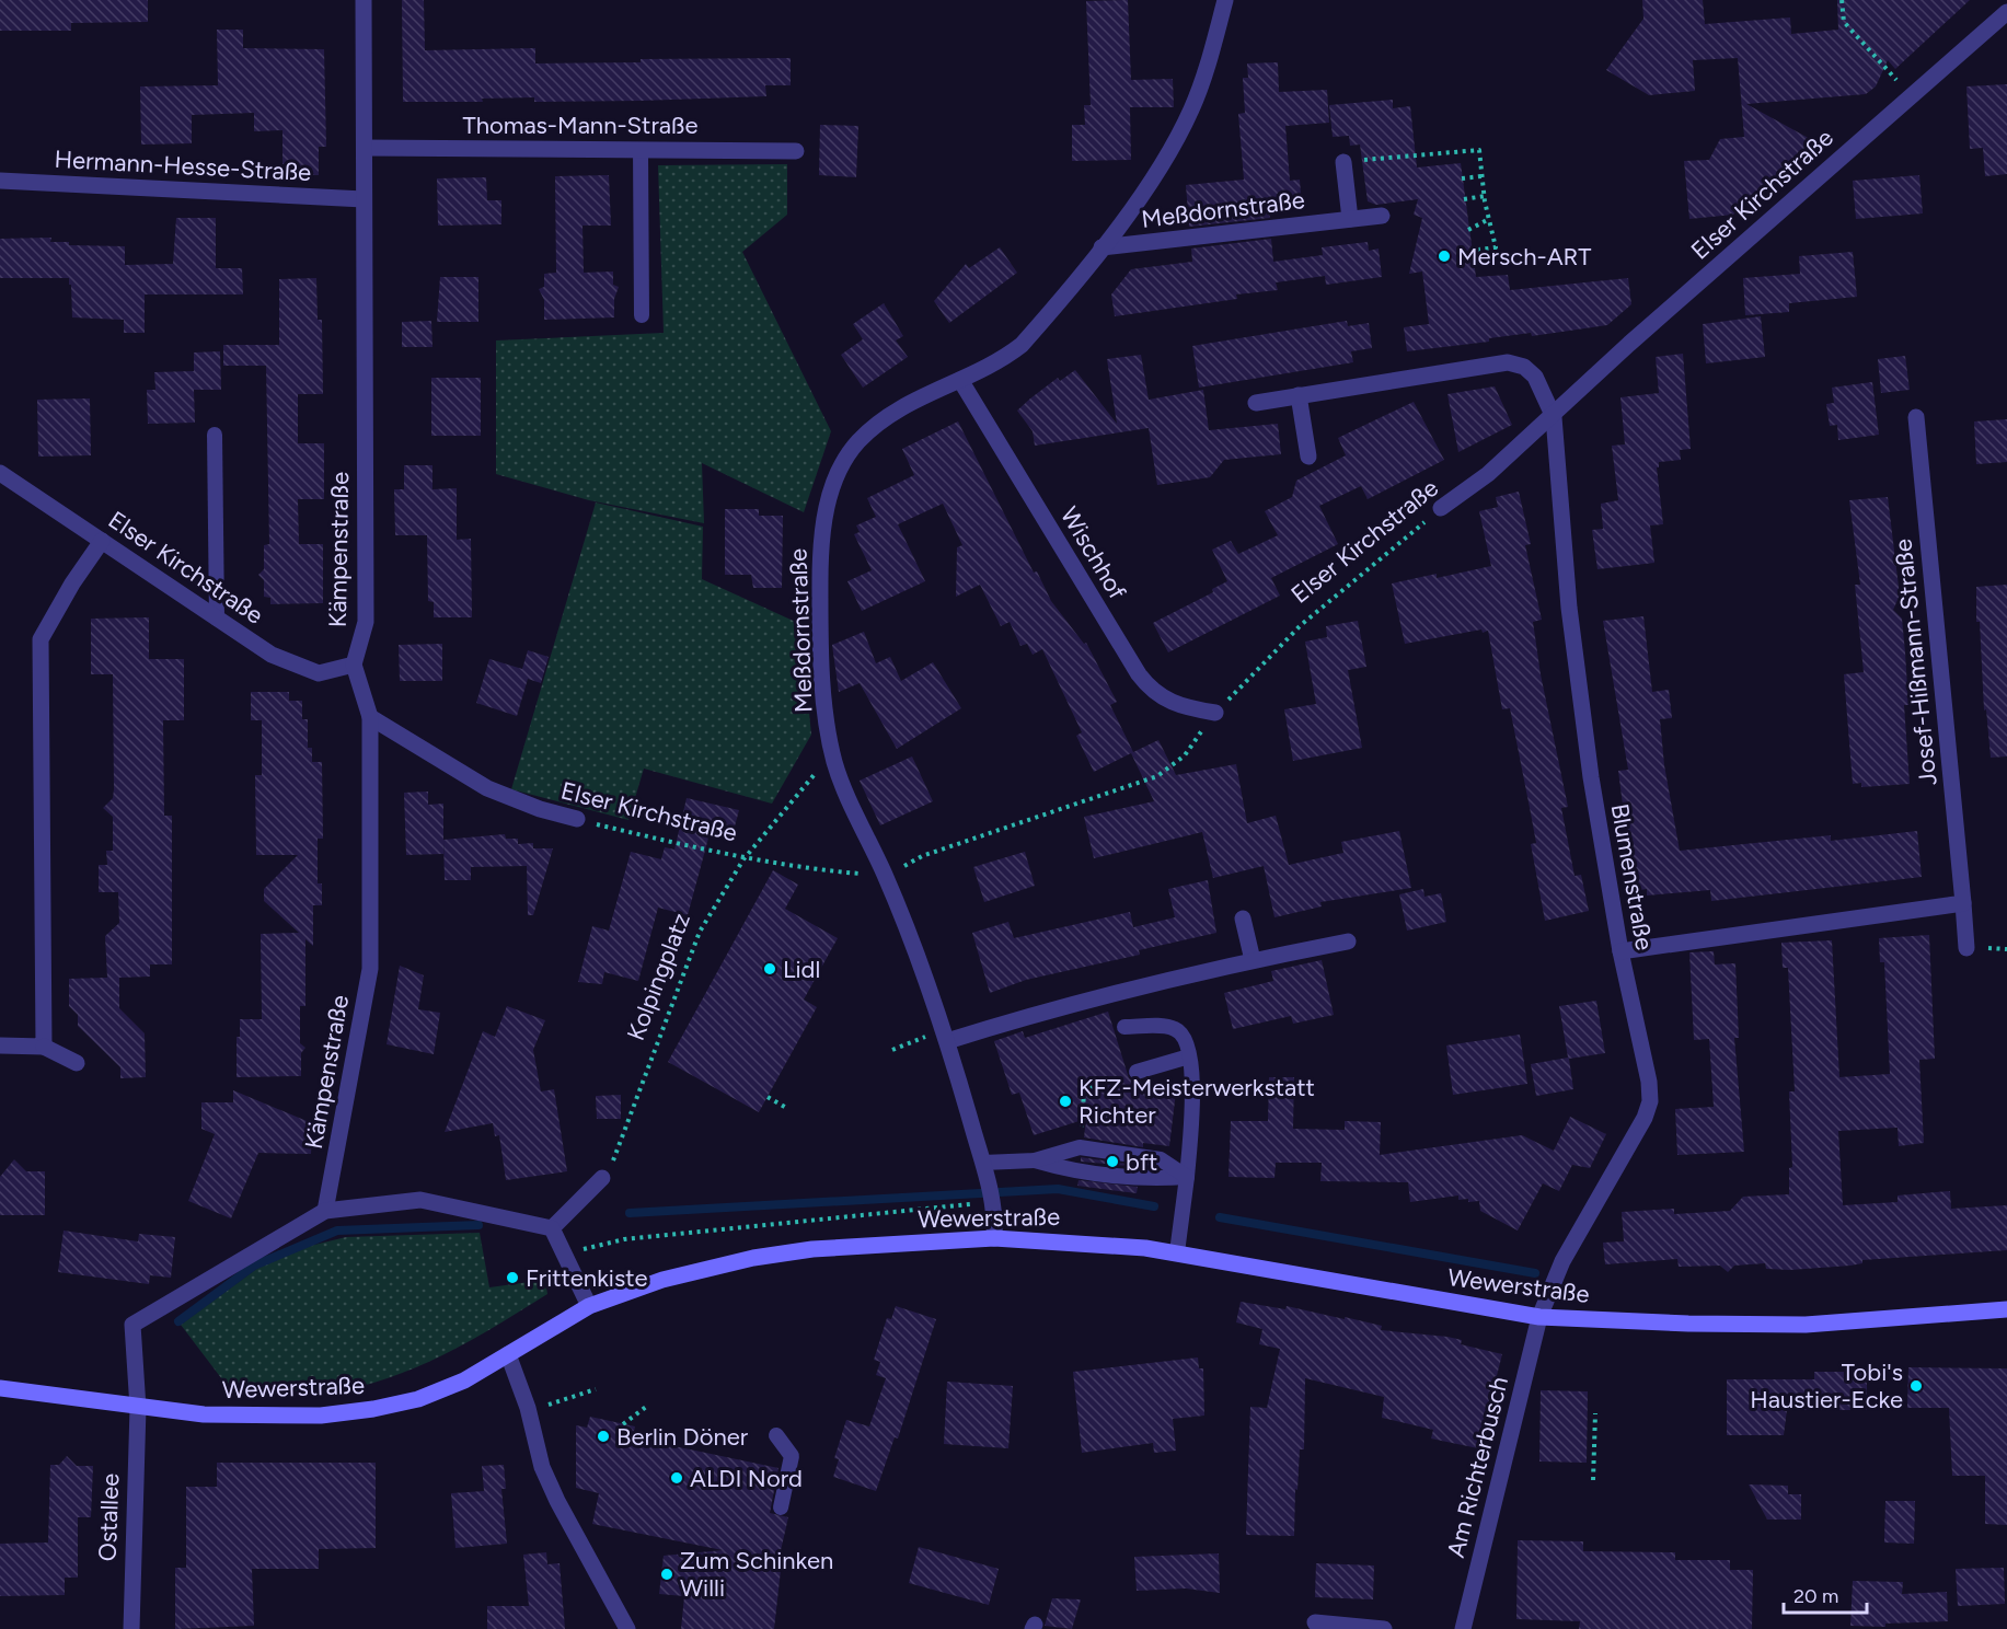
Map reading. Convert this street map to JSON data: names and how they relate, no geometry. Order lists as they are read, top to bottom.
{
  "streets": {
    "main road": ["Wewerstraße"],
    "street": [
      "Thomas-Mann-Straße",
      "Hermann-Hesse-Straße",
      "Elser Kirchstraße",
      "Meßdornstraße",
      "Kämpenstraße",
      "Wischhof",
      "Josef-Hißmann-Straße",
      "Blumenstraße",
      "Am Richterbusch",
      "Ostallee"
    ],
    "path": ["Kolpingplatz"]
  },
  "crossings": [
    ["Thomas-Mann-Straße", "Kämpenstraße"],
    ["Hermann-Hesse-Straße", "Kämpenstraße"],
    ["Elser Kirchstraße", "Meßdornstraße"],
    ["Elser Kirchstraße", "Kämpenstraße"],
    ["Elser Kirchstraße", "Wischhof"],
    ["Elser Kirchstraße", "Blumenstraße"],
    ["Elser Kirchstraße", "Kolpingplatz"],
    ["Meßdornstraße", "Wischhof"],
    ["Meßdornstraße", "Kolpingplatz"],
    ["Meßdornstraße", "Wewerstraße"],
    ["Blumenstraße", "Wewerstraße"],
    ["Blumenstraße", "Am Richterbusch"],
    ["Wewerstraße", "Am Richterbusch"],
    ["Wewerstraße", "Ostallee"]
  ],
  "places": [
    "Mersch-ART",
    "Lidl",
    "KFZ-Meisterwerkstatt Richter",
    "bft",
    "Frittenkiste",
    "Tobi's Haustier-Ecke",
    "Berlin Döner",
    "ALDI Nord",
    "Zum Schinken Willi"
  ],
  "scale_bar": "20 m"
}
